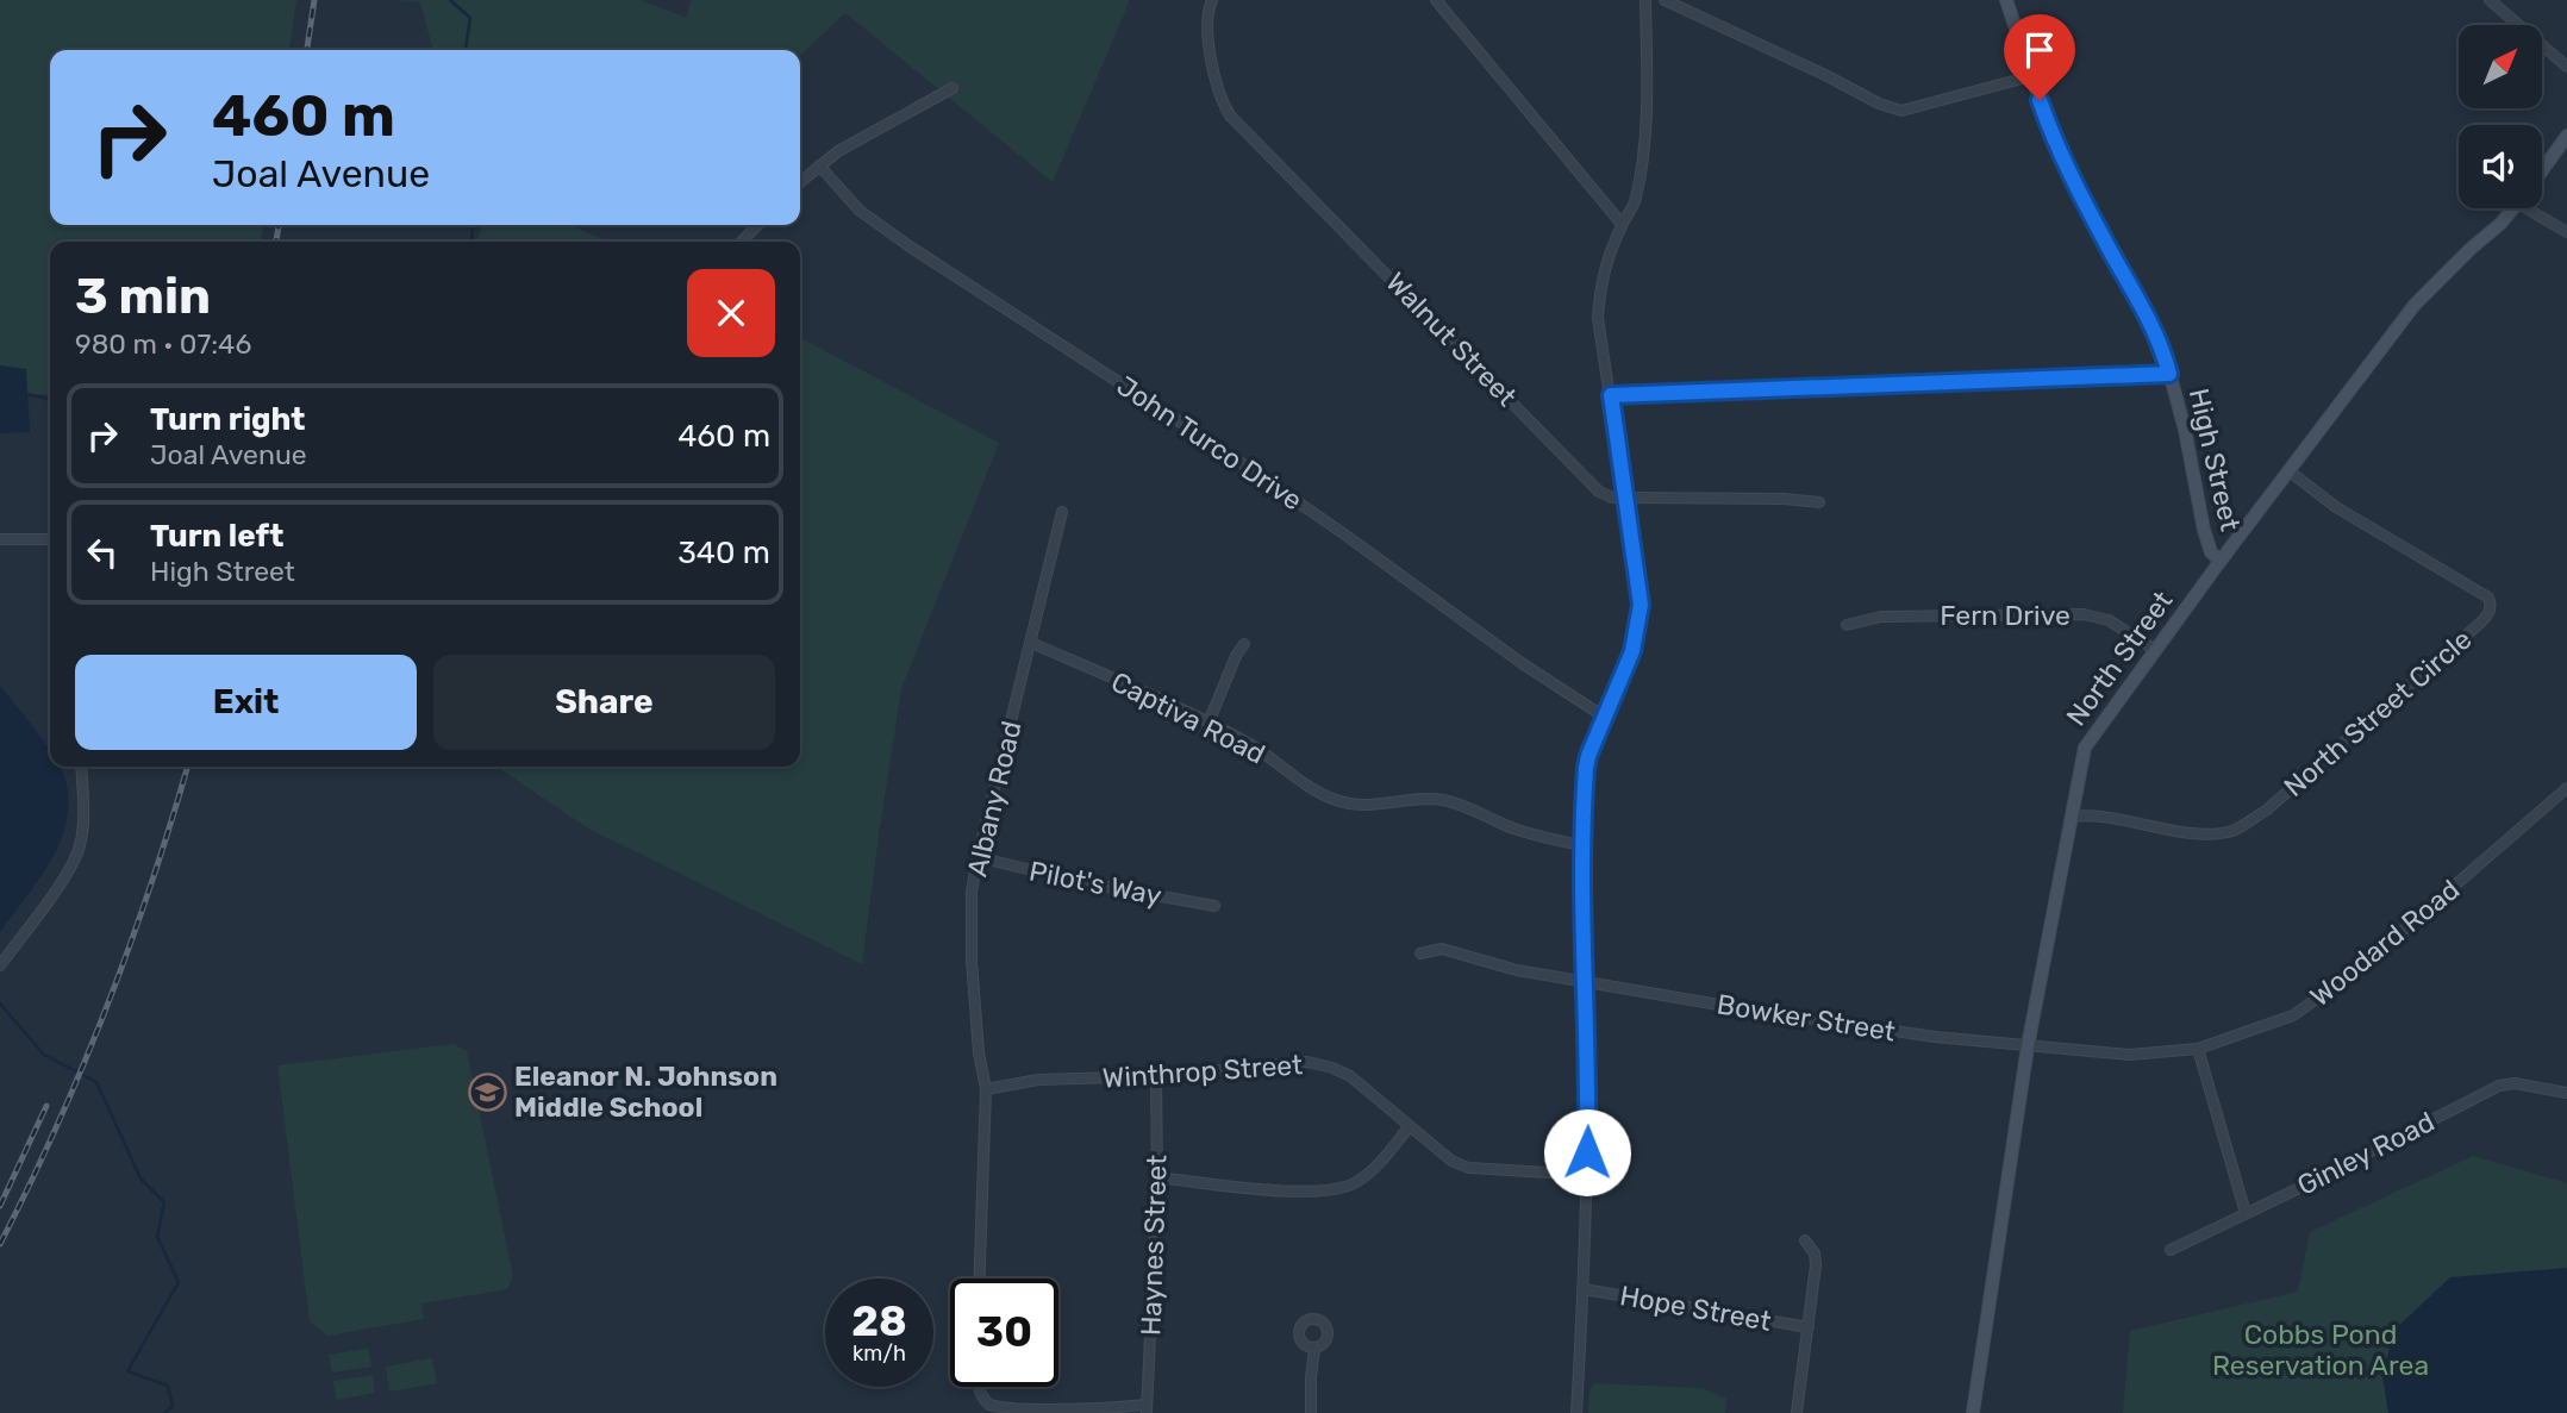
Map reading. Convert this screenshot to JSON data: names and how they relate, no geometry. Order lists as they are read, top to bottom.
{
  "streets": {
    "street": [
      "Walnut Street",
      "John Turco Drive",
      "High Street",
      "Fern Drive",
      "North Street",
      "North Street Circle",
      "Captiva Road",
      "Albany Road",
      "Pilot's Way",
      "Woodard Road",
      "Bowker Street",
      "Winthrop Street",
      "Ginley Road",
      "Haynes Street",
      "Hope Street"
    ]
  },
  "crossings": [
    ["High Street", "North Street"],
    ["Fern Drive", "North Street"],
    ["North Street", "North Street Circle"],
    ["North Street", "Woodard Road"],
    ["North Street", "Bowker Street"],
    ["Captiva Road", "Albany Road"],
    ["Albany Road", "Pilot's Way"],
    ["Albany Road", "Winthrop Street"],
    ["Woodard Road", "Bowker Street"],
    ["Winthrop Street", "Haynes Street"]
  ],
  "parks": ["Cobbs Pond Reservation Area"],
  "places": {
    "school or university": ["Eleanor N. Johnson Middle School"]
  },
  "north": "top right",
  "page": {
    "turn": ["460 m", "Joal Avenue"],
    "heading": ["3 min", "980 m · 07:46"],
    "list": [
      {
        "name": "Turn right",
        "note": "Joal Avenue",
        "value": "460 m"
      },
      {
        "name": "Turn left",
        "note": "High Street",
        "value": "340 m"
      }
    ],
    "buttons": ["Exit", "Share"],
    "speed": "28 km/h",
    "limit": "30"
  }
}
